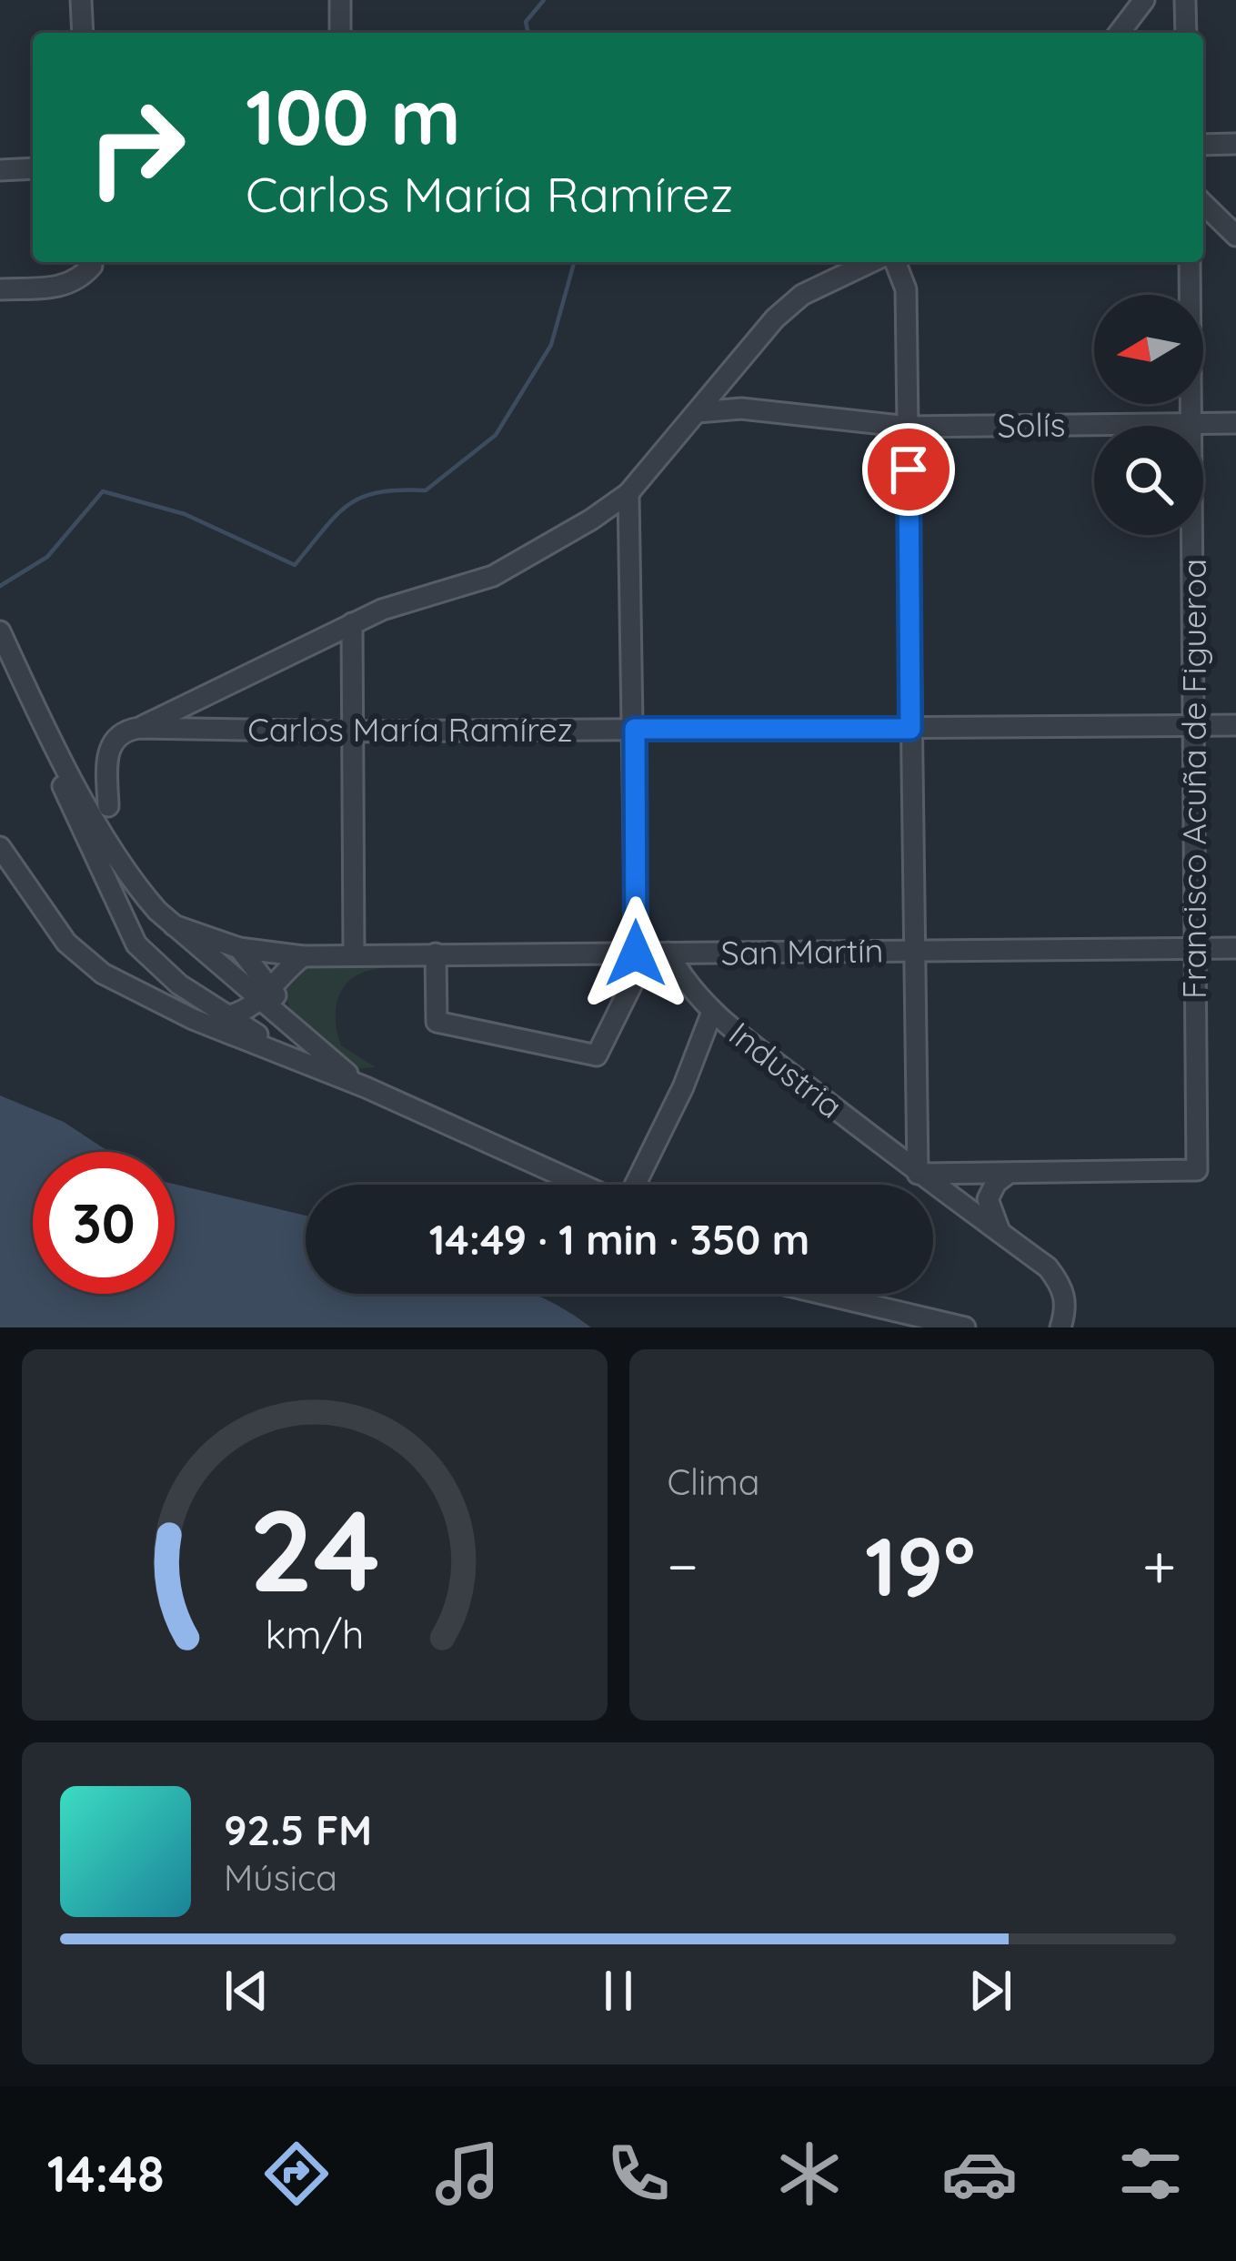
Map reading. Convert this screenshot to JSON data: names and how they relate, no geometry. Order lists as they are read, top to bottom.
{
  "streets": {
    "street": [
      "Solís",
      "Carlos María Ramírez",
      "Francisco Acuña de Figueroa",
      "San Martín",
      "Industria"
    ]
  },
  "crossings": [
    ["Solís", "Francisco Acuña de Figueroa"],
    ["Carlos María Ramírez", "Francisco Acuña de Figueroa"],
    ["Francisco Acuña de Figueroa", "San Martín"],
    ["San Martín", "Industria"]
  ],
  "north": "left",
  "page": {
    "turn": ["100 m", "Carlos María Ramírez"],
    "limit": "30",
    "trip": "14:49 · 1 min · 350 m",
    "tile": "Clima",
    "heat": ["−", "19°", "+"],
    "song": ["92.5 FM", "Música"],
    "tabs": "14:48",
    "gauge": ["24", "km/h"]
  }
}
